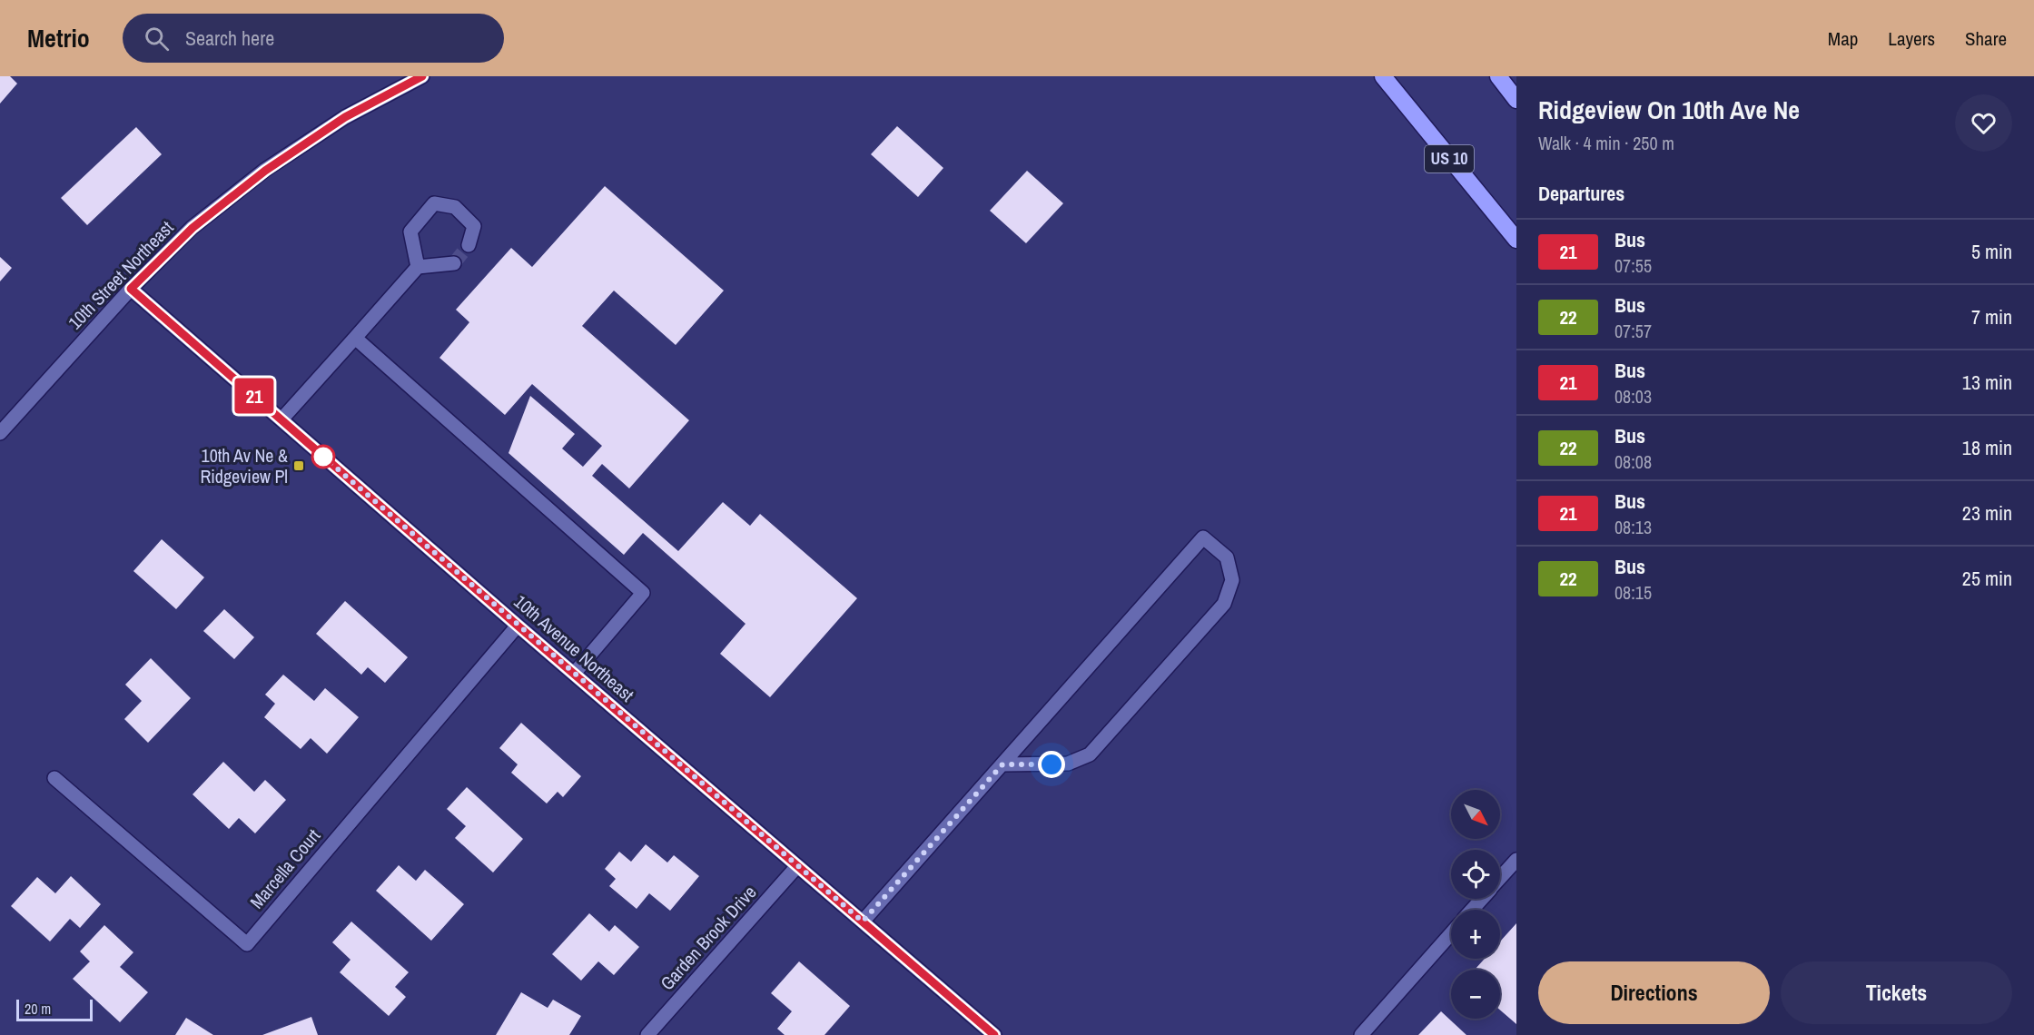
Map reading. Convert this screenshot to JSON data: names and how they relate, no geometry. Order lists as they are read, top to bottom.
{
  "streets": {
    "highway": ["US 10"],
    "street": [
      "10th Street Northeast",
      "10th Avenue Northeast",
      "Marcella Court",
      "Garden Brook Drive"
    ]
  },
  "crossings": [
    ["10th Street Northeast", "10th Avenue Northeast"],
    ["10th Avenue Northeast", "Marcella Court"],
    ["10th Avenue Northeast", "Garden Brook Drive"]
  ],
  "places": {
    "transit": ["10th Av Ne & Ridgeview Pl"]
  },
  "lines": ["bus line 21"],
  "scale_bar": "20 m",
  "north": "bottom right",
  "page": {
    "header": "Metrio",
    "search": "Search here",
    "nav": ["Map", "Layers", "Share"],
    "on_map": "21",
    "heading": [
      ["Ridgeview On 10th Ave Ne", "Walk · 4 min · 250 m"],
      "Departures"
    ],
    "list": [
      {
        "mark": "21",
        "name": "Bus",
        "note": "07:55",
        "value": "5 min"
      },
      {
        "mark": "22",
        "name": "Bus",
        "note": "07:57",
        "value": "7 min"
      },
      {
        "mark": "21",
        "name": "Bus",
        "note": "08:03",
        "value": "13 min"
      },
      {
        "mark": "22",
        "name": "Bus",
        "note": "08:08",
        "value": "18 min"
      },
      {
        "mark": "21",
        "name": "Bus",
        "note": "08:13",
        "value": "23 min"
      },
      {
        "mark": "22",
        "name": "Bus",
        "note": "08:15",
        "value": "25 min"
      }
    ],
    "map_buttons": ["+", "−"],
    "buttons": ["Directions", "Tickets"],
    "scale": "20 m"
  }
}
